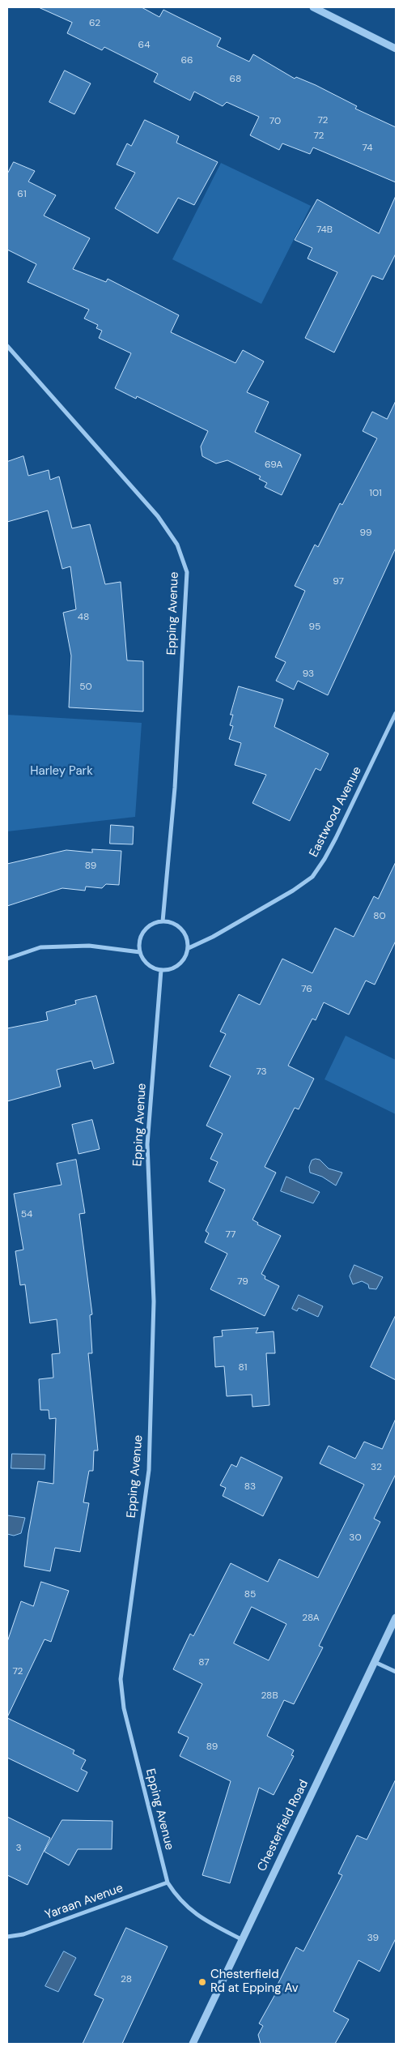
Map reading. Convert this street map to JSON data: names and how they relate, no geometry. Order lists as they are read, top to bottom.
{
  "streets": {
    "street": [
      "Epping Avenue",
      "Eastwood Avenue",
      "Chesterfield Road",
      "Yaraan Avenue"
    ]
  },
  "crossings": [
    ["Epping Avenue", "Eastwood Avenue"],
    ["Epping Avenue", "Chesterfield Road"],
    ["Epping Avenue", "Yaraan Avenue"]
  ],
  "parks": ["Harley Park"],
  "places": ["Chesterfield Rd at Epping Av"],
  "house_numbers": [
    "62",
    "64",
    "66",
    "68",
    "72",
    "70",
    "72",
    "74",
    "61",
    "74B",
    "69A",
    "101",
    "99",
    "97",
    "48",
    "95",
    "93",
    "50",
    "89",
    "80",
    "76",
    "73",
    "54",
    "77",
    "79",
    "81",
    "32",
    "83",
    "30",
    "85",
    "28A",
    "87",
    "72",
    "28B",
    "89",
    "3",
    "39",
    "28"
  ]
}
